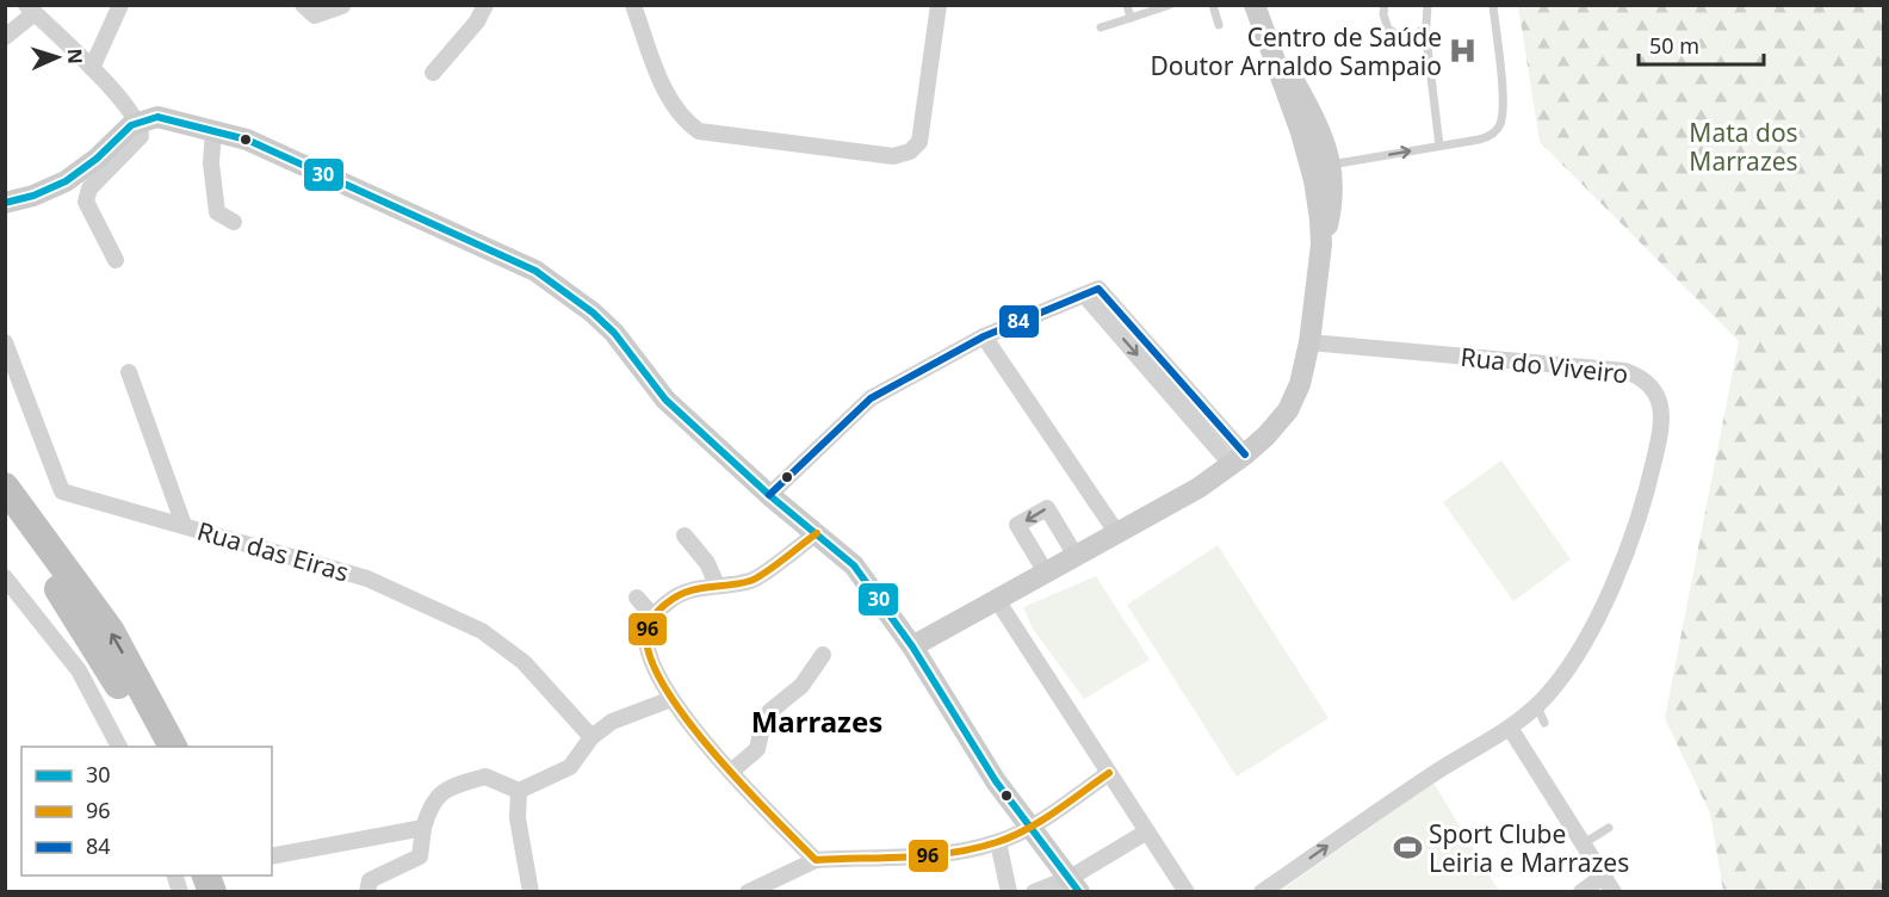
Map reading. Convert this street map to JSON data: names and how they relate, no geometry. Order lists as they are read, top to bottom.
{
  "streets": {
    "street": ["Rua do Viveiro", "Rua das Eiras"]
  },
  "districts": ["Marrazes"],
  "parks": ["Mata dos Marrazes"],
  "places": {
    "hospital": ["Centro de Saúde Doutor Arnaldo Sampaio"],
    "sports": ["Sport Clube Leiria e Marrazes"]
  },
  "lines": ["transit line 30", "transit line 84", "transit line 96"],
  "legend": ["30", "96", "84"],
  "scale_bar": "50 m",
  "north": "right"
}
